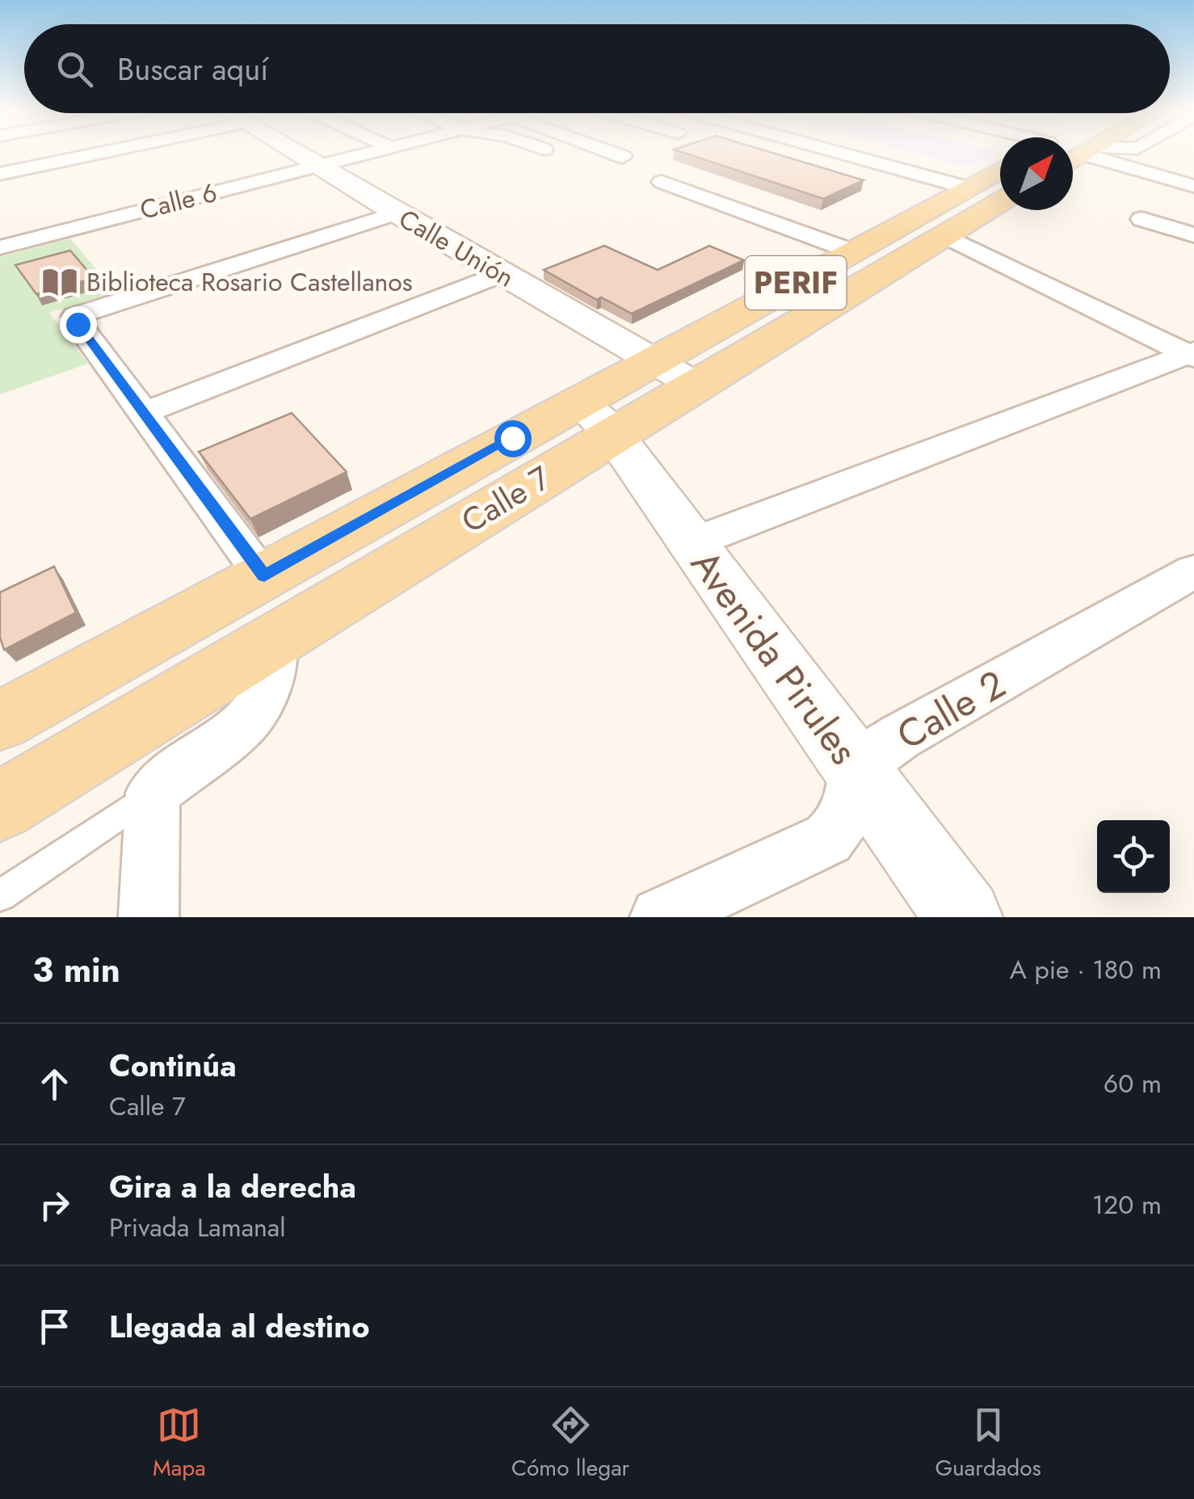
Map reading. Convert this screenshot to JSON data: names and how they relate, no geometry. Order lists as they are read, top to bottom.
{
  "streets": {
    "main road": ["PERIF", "Calle 7"],
    "street": [
      "Calle 6",
      "Calle Unión",
      "Avenida Pirules",
      "Calle 2"
    ]
  },
  "crossings": [
    ["Calle 6", "Calle Unión"],
    ["Calle Unión", "Calle 7"],
    ["Calle 7", "Avenida Pirules"],
    ["Avenida Pirules", "Calle 2"]
  ],
  "places": {
    "library": ["Biblioteca Rosario Castellanos"]
  },
  "north": "top right",
  "page": {
    "search": "Buscar aquí",
    "heading": ["3 min", "A pie · 180 m"],
    "list": [
      ["Continúa", "Calle 7", "60 m"],
      ["Gira a la derecha", "Privada Lamanal", "120 m"],
      "Llegada al destino"
    ],
    "nav": ["Mapa", "Cómo llegar", "Guardados"]
  }
}
